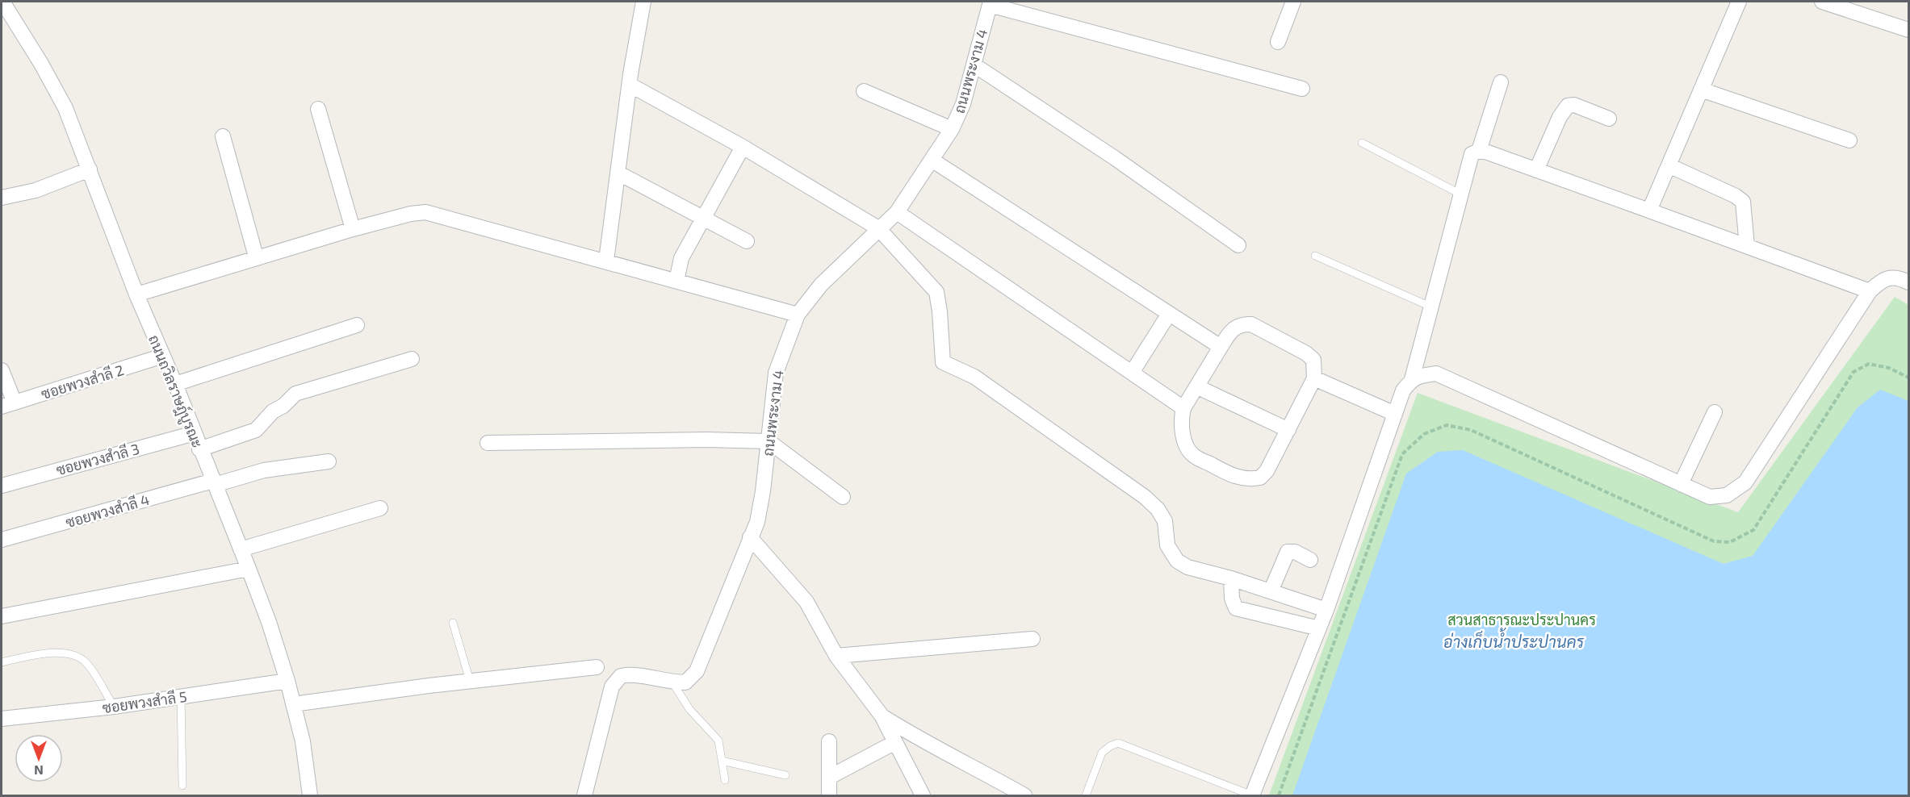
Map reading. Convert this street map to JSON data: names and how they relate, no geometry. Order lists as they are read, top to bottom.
{
  "streets": {
    "street": [
      "ถนนพระงาม 4",
      "ซอยพวงสำลี 2",
      "ถนนถวิลราษฎ์บูรณะ",
      "ซอยพวงสำลี 3",
      "ซอยพวงสำลี 4",
      "ซอยพวงสำลี 5"
    ]
  },
  "crossings": [
    ["ซอยพวงสำลี 2", "ถนนถวิลราษฎ์บูรณะ"],
    ["ถนนถวิลราษฎ์บูรณะ", "ซอยพวงสำลี 3"],
    ["ถนนถวิลราษฎ์บูรณะ", "ซอยพวงสำลี 4"],
    ["ถนนถวิลราษฎ์บูรณะ", "ซอยพวงสำลี 5"]
  ],
  "water": ["อ่างเก็บน้ำประปานคร"],
  "parks": ["สวนสาธารณะประปานคร"],
  "north": "bottom"
}
